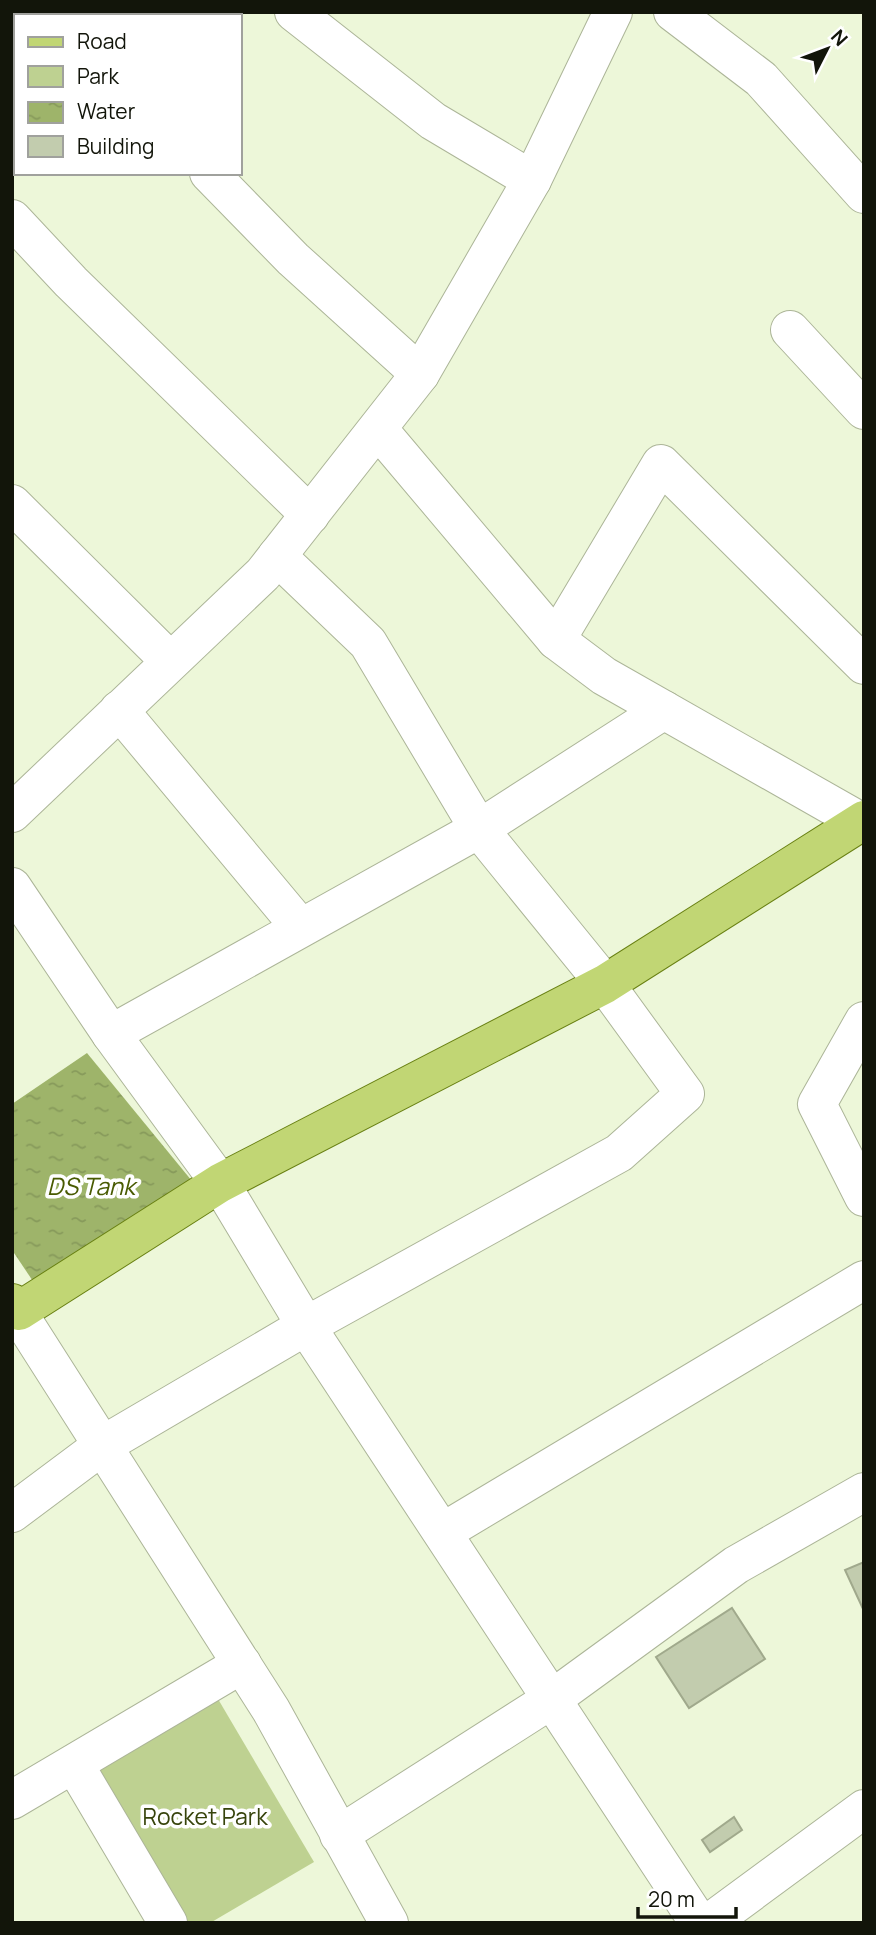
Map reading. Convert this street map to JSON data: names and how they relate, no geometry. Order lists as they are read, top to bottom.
{
  "water": ["DS Tank"],
  "parks": ["Rocket Park"],
  "legend": [
    "Road",
    "Park",
    "Water",
    "Building"
  ],
  "scale_bar": "20 m",
  "north": "top right"
}
